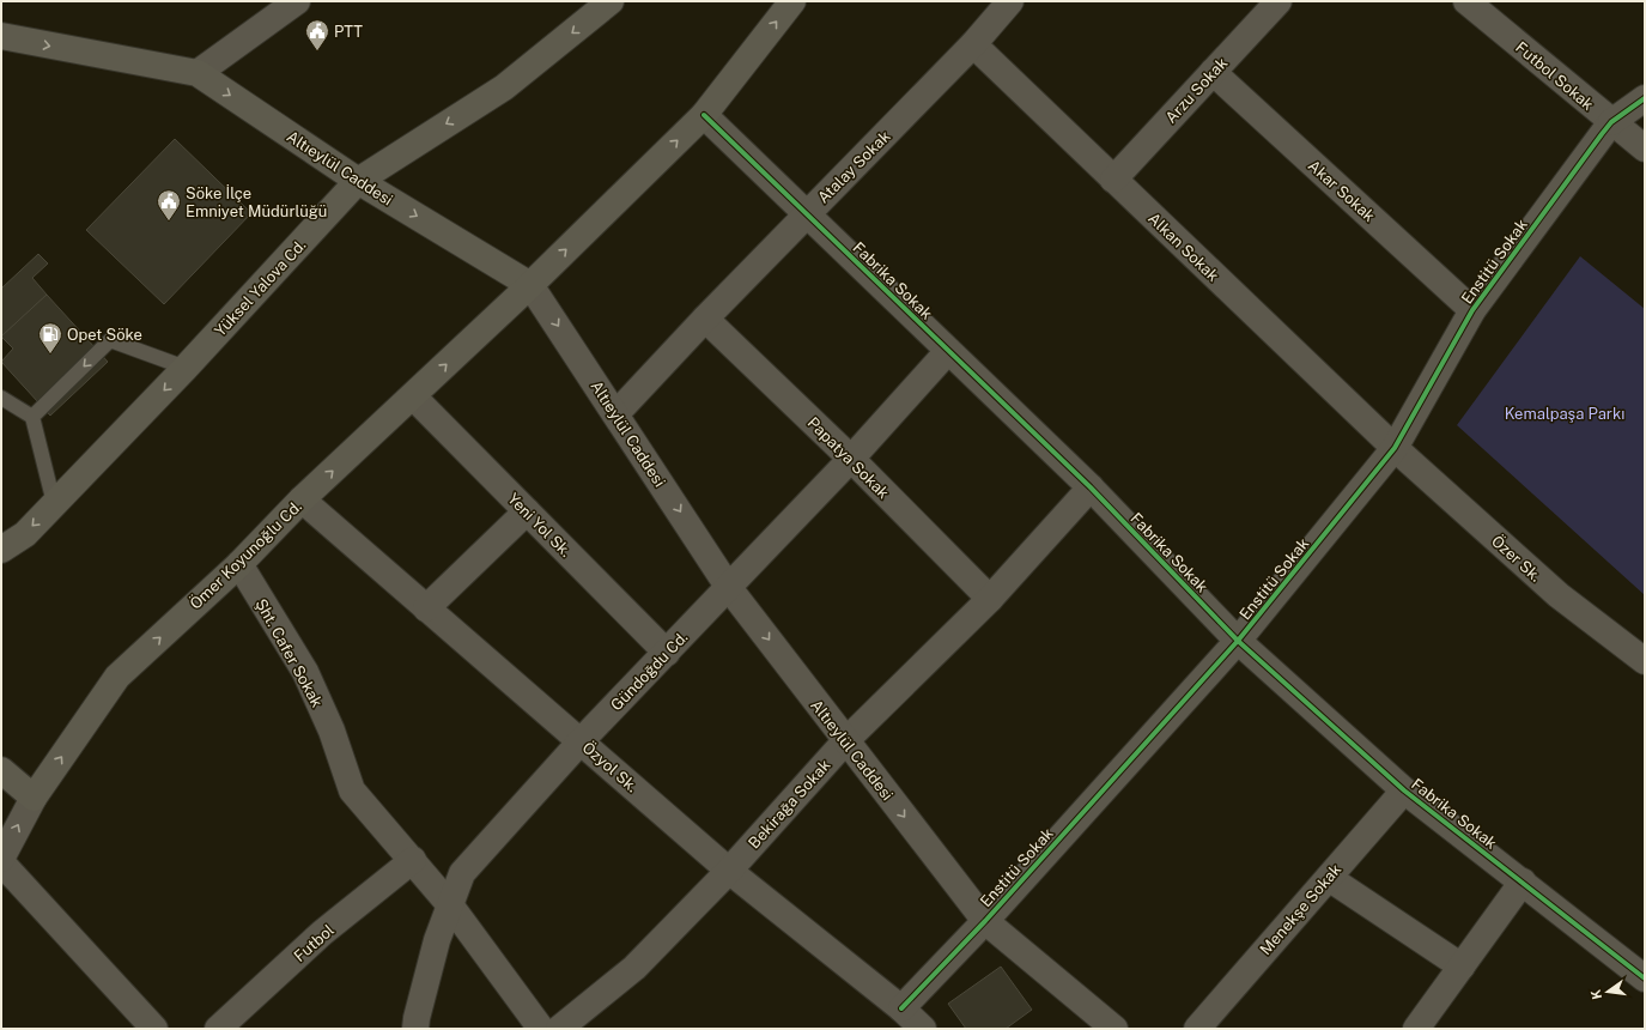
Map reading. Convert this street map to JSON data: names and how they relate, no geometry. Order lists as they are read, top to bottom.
{
  "streets": {
    "main road": ["Altıeylül Caddesi", "Yüksel Yalova Cd.", "Ömer Koyunoğlu Cd."],
    "street": [
      "Futbol Sokak",
      "Arzu Sokak",
      "Atalay Sokak",
      "Akar Sokak",
      "Alkan Sokak",
      "Enstitü Sokak",
      "Fabrika Sokak",
      "Papatya Sokak",
      "Yeni Yol Sk.",
      "Özer Sk.",
      "Şht. Cafer Sokak",
      "Gündoğdu Cd.",
      "Özyol Sk.",
      "Bekirağa Sokak",
      "Menekşe Sokak",
      "Futbol"
    ]
  },
  "crossings": [
    ["Futbol Sokak", "Enstitü Sokak"],
    ["Arzu Sokak", "Akar Sokak"],
    ["Arzu Sokak", "Alkan Sokak"],
    ["Atalay Sokak", "Altıeylül Caddesi"],
    ["Atalay Sokak", "Alkan Sokak"],
    ["Atalay Sokak", "Fabrika Sokak"],
    ["Atalay Sokak", "Papatya Sokak"],
    ["Altıeylül Caddesi", "Enstitü Sokak"],
    ["Altıeylül Caddesi", "Yüksel Yalova Cd."],
    ["Altıeylül Caddesi", "Ömer Koyunoğlu Cd."],
    ["Altıeylül Caddesi", "Gündoğdu Cd."],
    ["Altıeylül Caddesi", "Bekirağa Sokak"],
    ["Akar Sokak", "Enstitü Sokak"],
    ["Alkan Sokak", "Enstitü Sokak"],
    ["Alkan Sokak", "Özer Sk."],
    ["Enstitü Sokak", "Fabrika Sokak"],
    ["Enstitü Sokak", "Özer Sk."],
    ["Enstitü Sokak", "Özyol Sk."],
    ["Fabrika Sokak", "Ömer Koyunoğlu Cd."],
    ["Fabrika Sokak", "Gündoğdu Cd."],
    ["Fabrika Sokak", "Bekirağa Sokak"],
    ["Fabrika Sokak", "Menekşe Sokak"],
    ["Papatya Sokak", "Gündoğdu Cd."],
    ["Papatya Sokak", "Bekirağa Sokak"],
    ["Yeni Yol Sk.", "Ömer Koyunoğlu Cd."],
    ["Yeni Yol Sk.", "Gündoğdu Cd."],
    ["Ömer Koyunoğlu Cd.", "Şht. Cafer Sokak"],
    ["Ömer Koyunoğlu Cd.", "Özyol Sk."],
    ["Şht. Cafer Sokak", "Gündoğdu Cd."],
    ["Şht. Cafer Sokak", "Futbol"],
    ["Gündoğdu Cd.", "Özyol Sk."],
    ["Özyol Sk.", "Bekirağa Sokak"]
  ],
  "one_way": ["Altıeylül Caddesi", "Yüksel Yalova Cd.", "Ömer Koyunoğlu Cd."],
  "parks": ["Kemalpaşa Parkı"],
  "places": {
    "public building": ["PTT", "Söke İlçe Emniyet Müdürlüğü"],
    "fuel station": ["Opet Söke"]
  },
  "north": "left"
}
